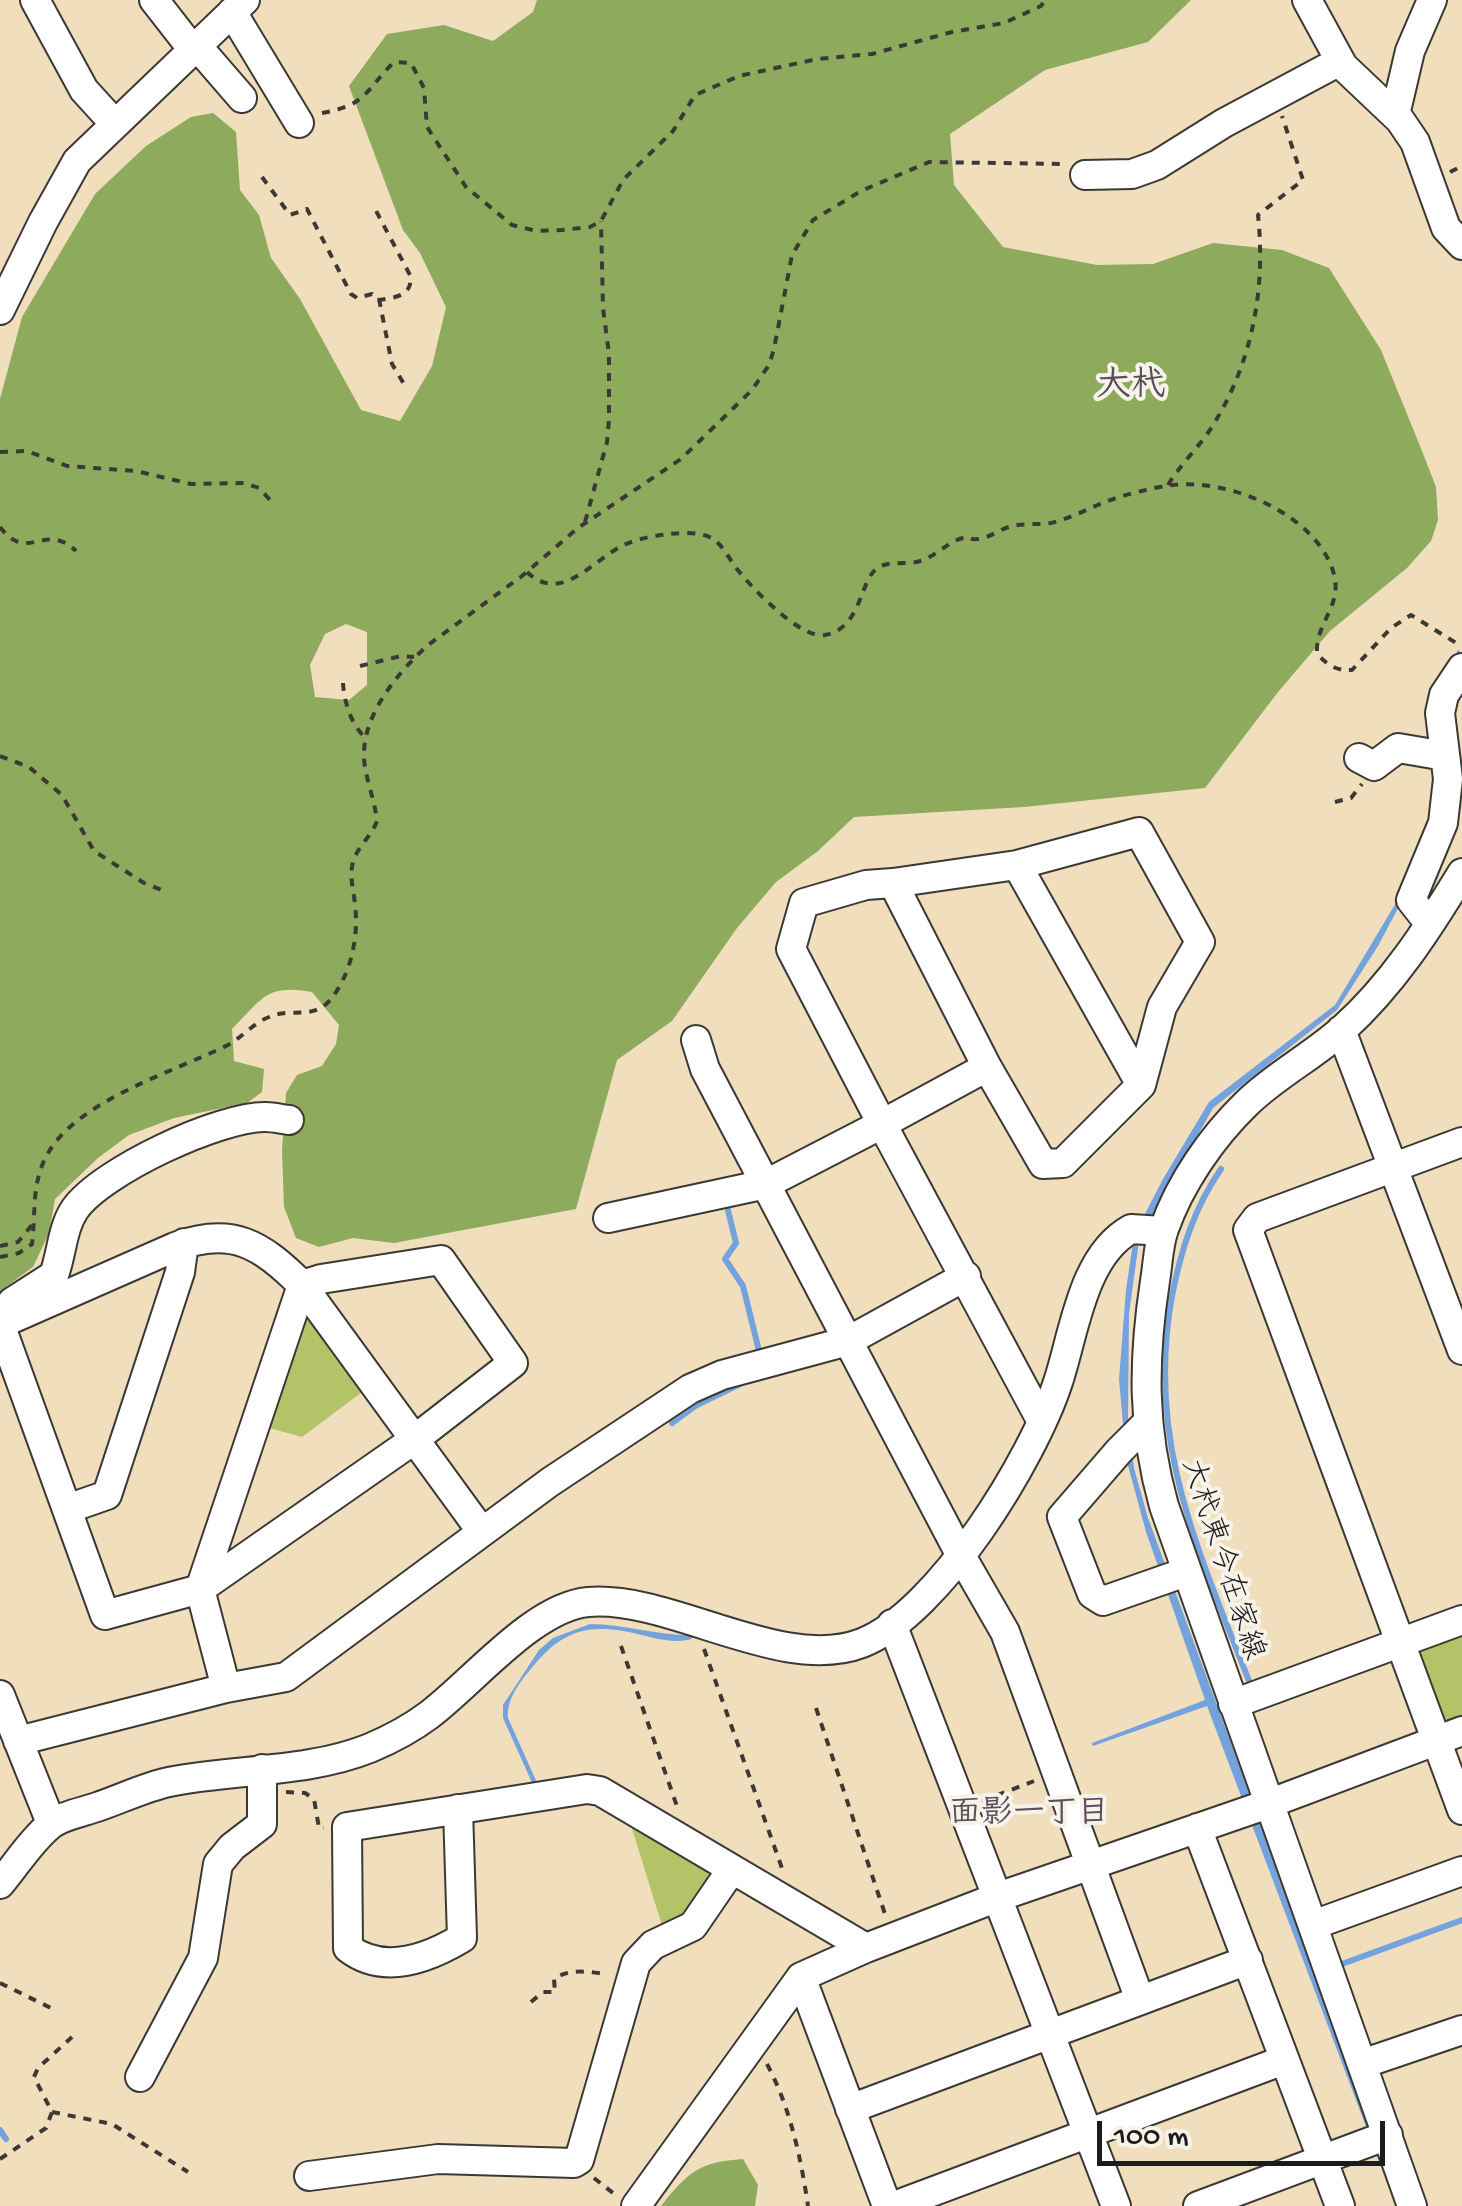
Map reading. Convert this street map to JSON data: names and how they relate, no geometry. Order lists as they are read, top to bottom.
{
  "streets": {
    "street": ["大杙東今在家線"]
  },
  "districts": ["大杙", "面影一丁目"],
  "scale_bar": "100 m"
}
